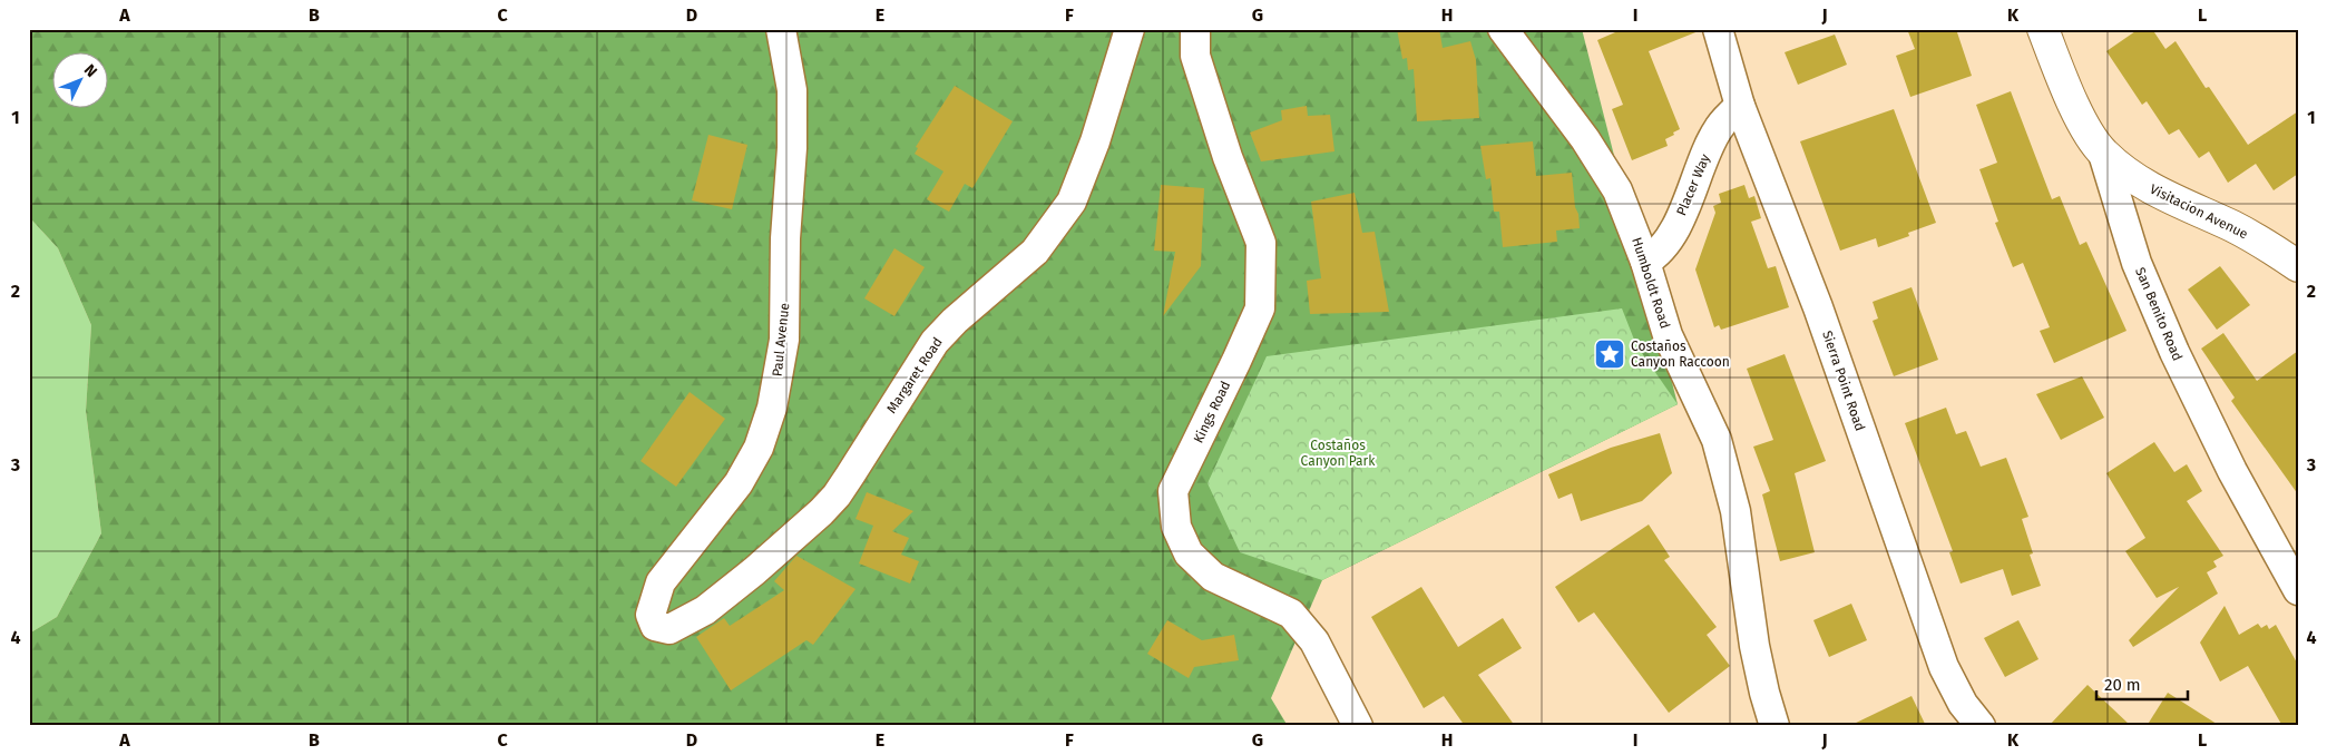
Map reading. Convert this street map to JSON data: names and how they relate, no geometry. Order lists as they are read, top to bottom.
{
  "streets": {
    "street": [
      "Placer Way",
      "Visitacion Avenue",
      "Humboldt Road",
      "San Benito Road",
      "Paul Avenue",
      "Margaret Road",
      "Sierra Point Road",
      "Kings Road"
    ]
  },
  "crossings": [
    ["Placer Way", "Humboldt Road"],
    ["Placer Way", "Sierra Point Road"],
    ["Visitacion Avenue", "San Benito Road"],
    ["Paul Avenue", "Margaret Road"]
  ],
  "parks": ["Costaños Canyon Park"],
  "places": {
    "place": ["Costaños Canyon Raccoon"]
  },
  "scale_bar": "20 m",
  "north": "top right",
  "grid": {
    "columns": [
      "A",
      "B",
      "C",
      "D",
      "E",
      "F",
      "G",
      "H",
      "I",
      "J",
      "K",
      "L"
    ],
    "rows": [
      "1",
      "2",
      "3",
      "4"
    ]
  }
}
